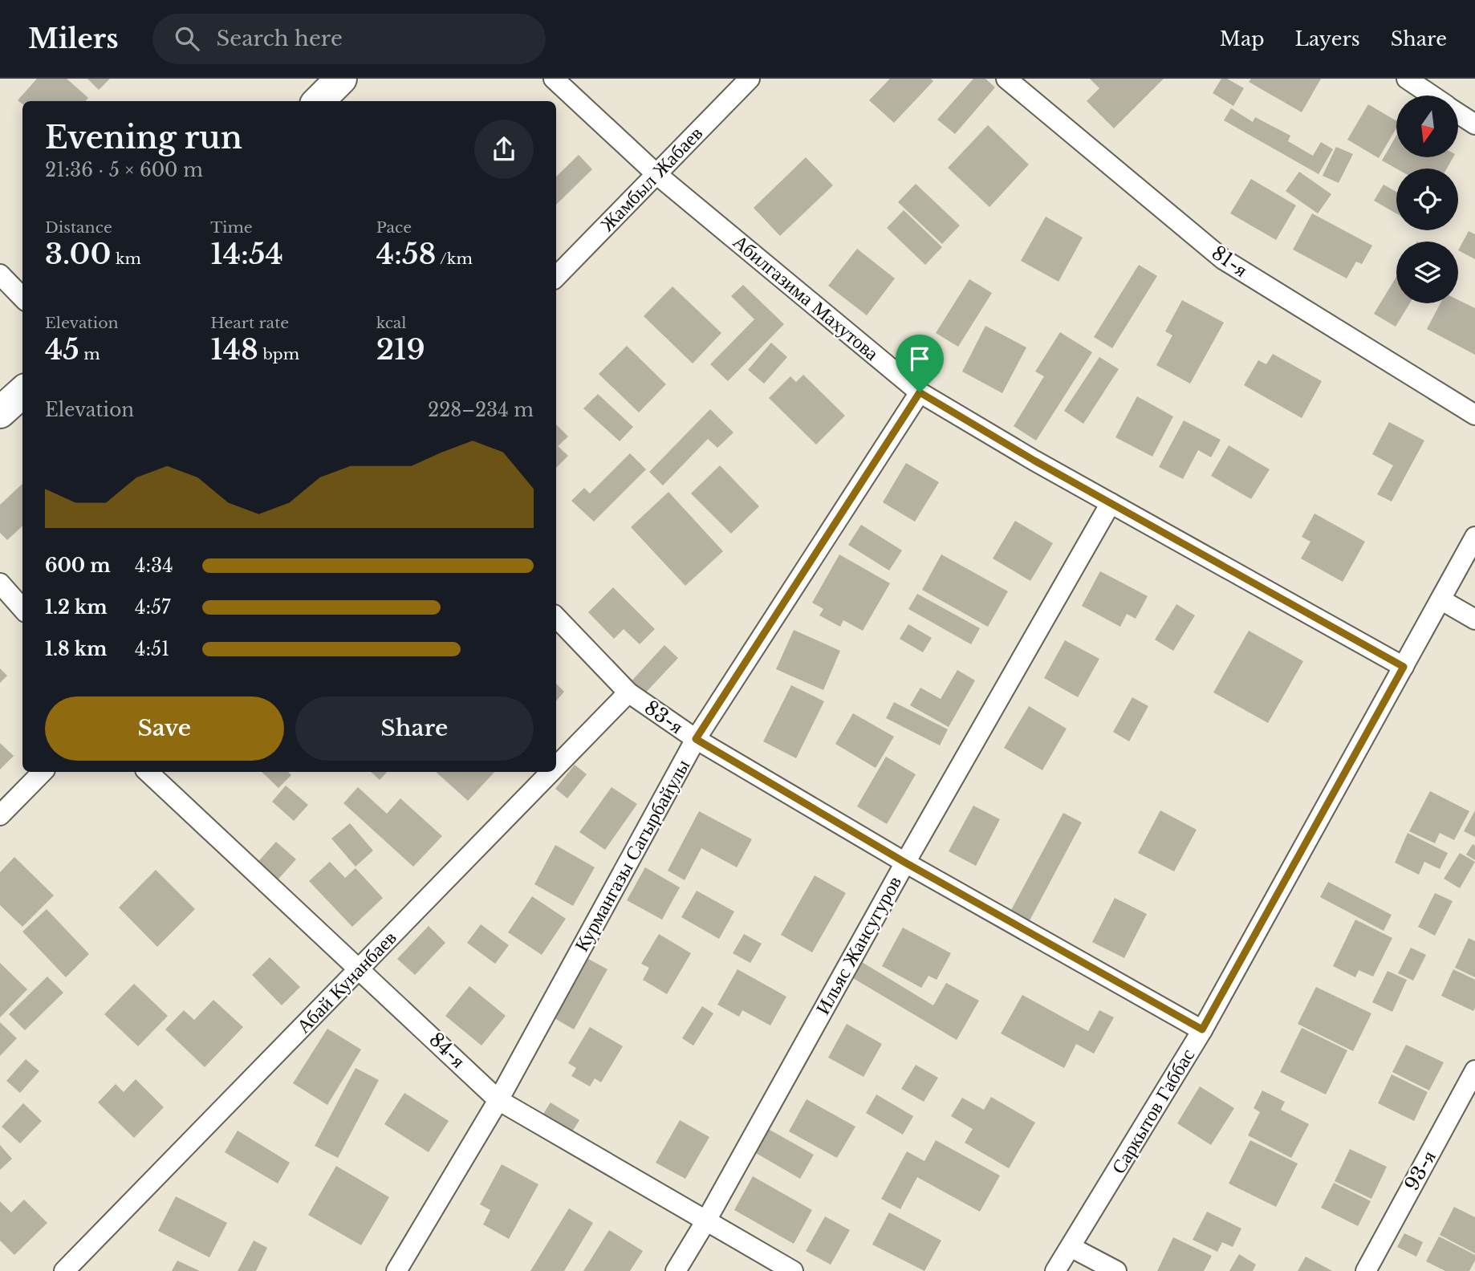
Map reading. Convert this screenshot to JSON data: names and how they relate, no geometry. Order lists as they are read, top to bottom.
{
  "streets": {
    "street": [
      "Жамбыл Жабаев",
      "81-я",
      "Абилгазима Махутова",
      "83-я",
      "Курмангазы Сагырбайулы",
      "Ильяс Жансугуров",
      "Абай Кунанбаев",
      "84-я",
      "Саркытов Габбас",
      "93-я"
    ]
  },
  "crossings": [
    ["Жамбыл Жабаев", "Абилгазима Махутова"],
    ["Абилгазима Махутова", "Курмангазы Сагырбайулы"],
    ["Абилгазима Махутова", "Ильяс Жансугуров"],
    ["Абилгазима Махутова", "Саркытов Габбас"],
    ["83-я", "Курмангазы Сагырбайулы"],
    ["83-я", "Ильяс Жансугуров"],
    ["83-я", "Абай Кунанбаев"],
    ["83-я", "Саркытов Габбас"],
    ["Курмангазы Сагырбайулы", "84-я"],
    ["Ильяс Жансугуров", "84-я"],
    ["Абай Кунанбаев", "84-я"]
  ],
  "north": "bottom",
  "page": {
    "header": "Milers",
    "search": "Search here",
    "nav": ["Map", "Layers", "Share"],
    "heading": ["Evening run", "21:36 · 5 × 600 m"],
    "stats": [
      ["Distance", "3.00 km"],
      ["Time", "14:54"],
      ["Pace", "4:58 /km"],
      ["Elevation", "45 m"],
      ["Heart rate", "148 bpm"],
      ["kcal", "219"]
    ],
    "chart": ["Elevation", "228–234 m"],
    "list": [
      {
        "name": "600 m",
        "note": "4:34"
      },
      {
        "name": "1.2 km",
        "note": "4:57"
      },
      {
        "name": "1.8 km",
        "note": "4:51"
      }
    ],
    "buttons": ["Save", "Share"]
  }
}
